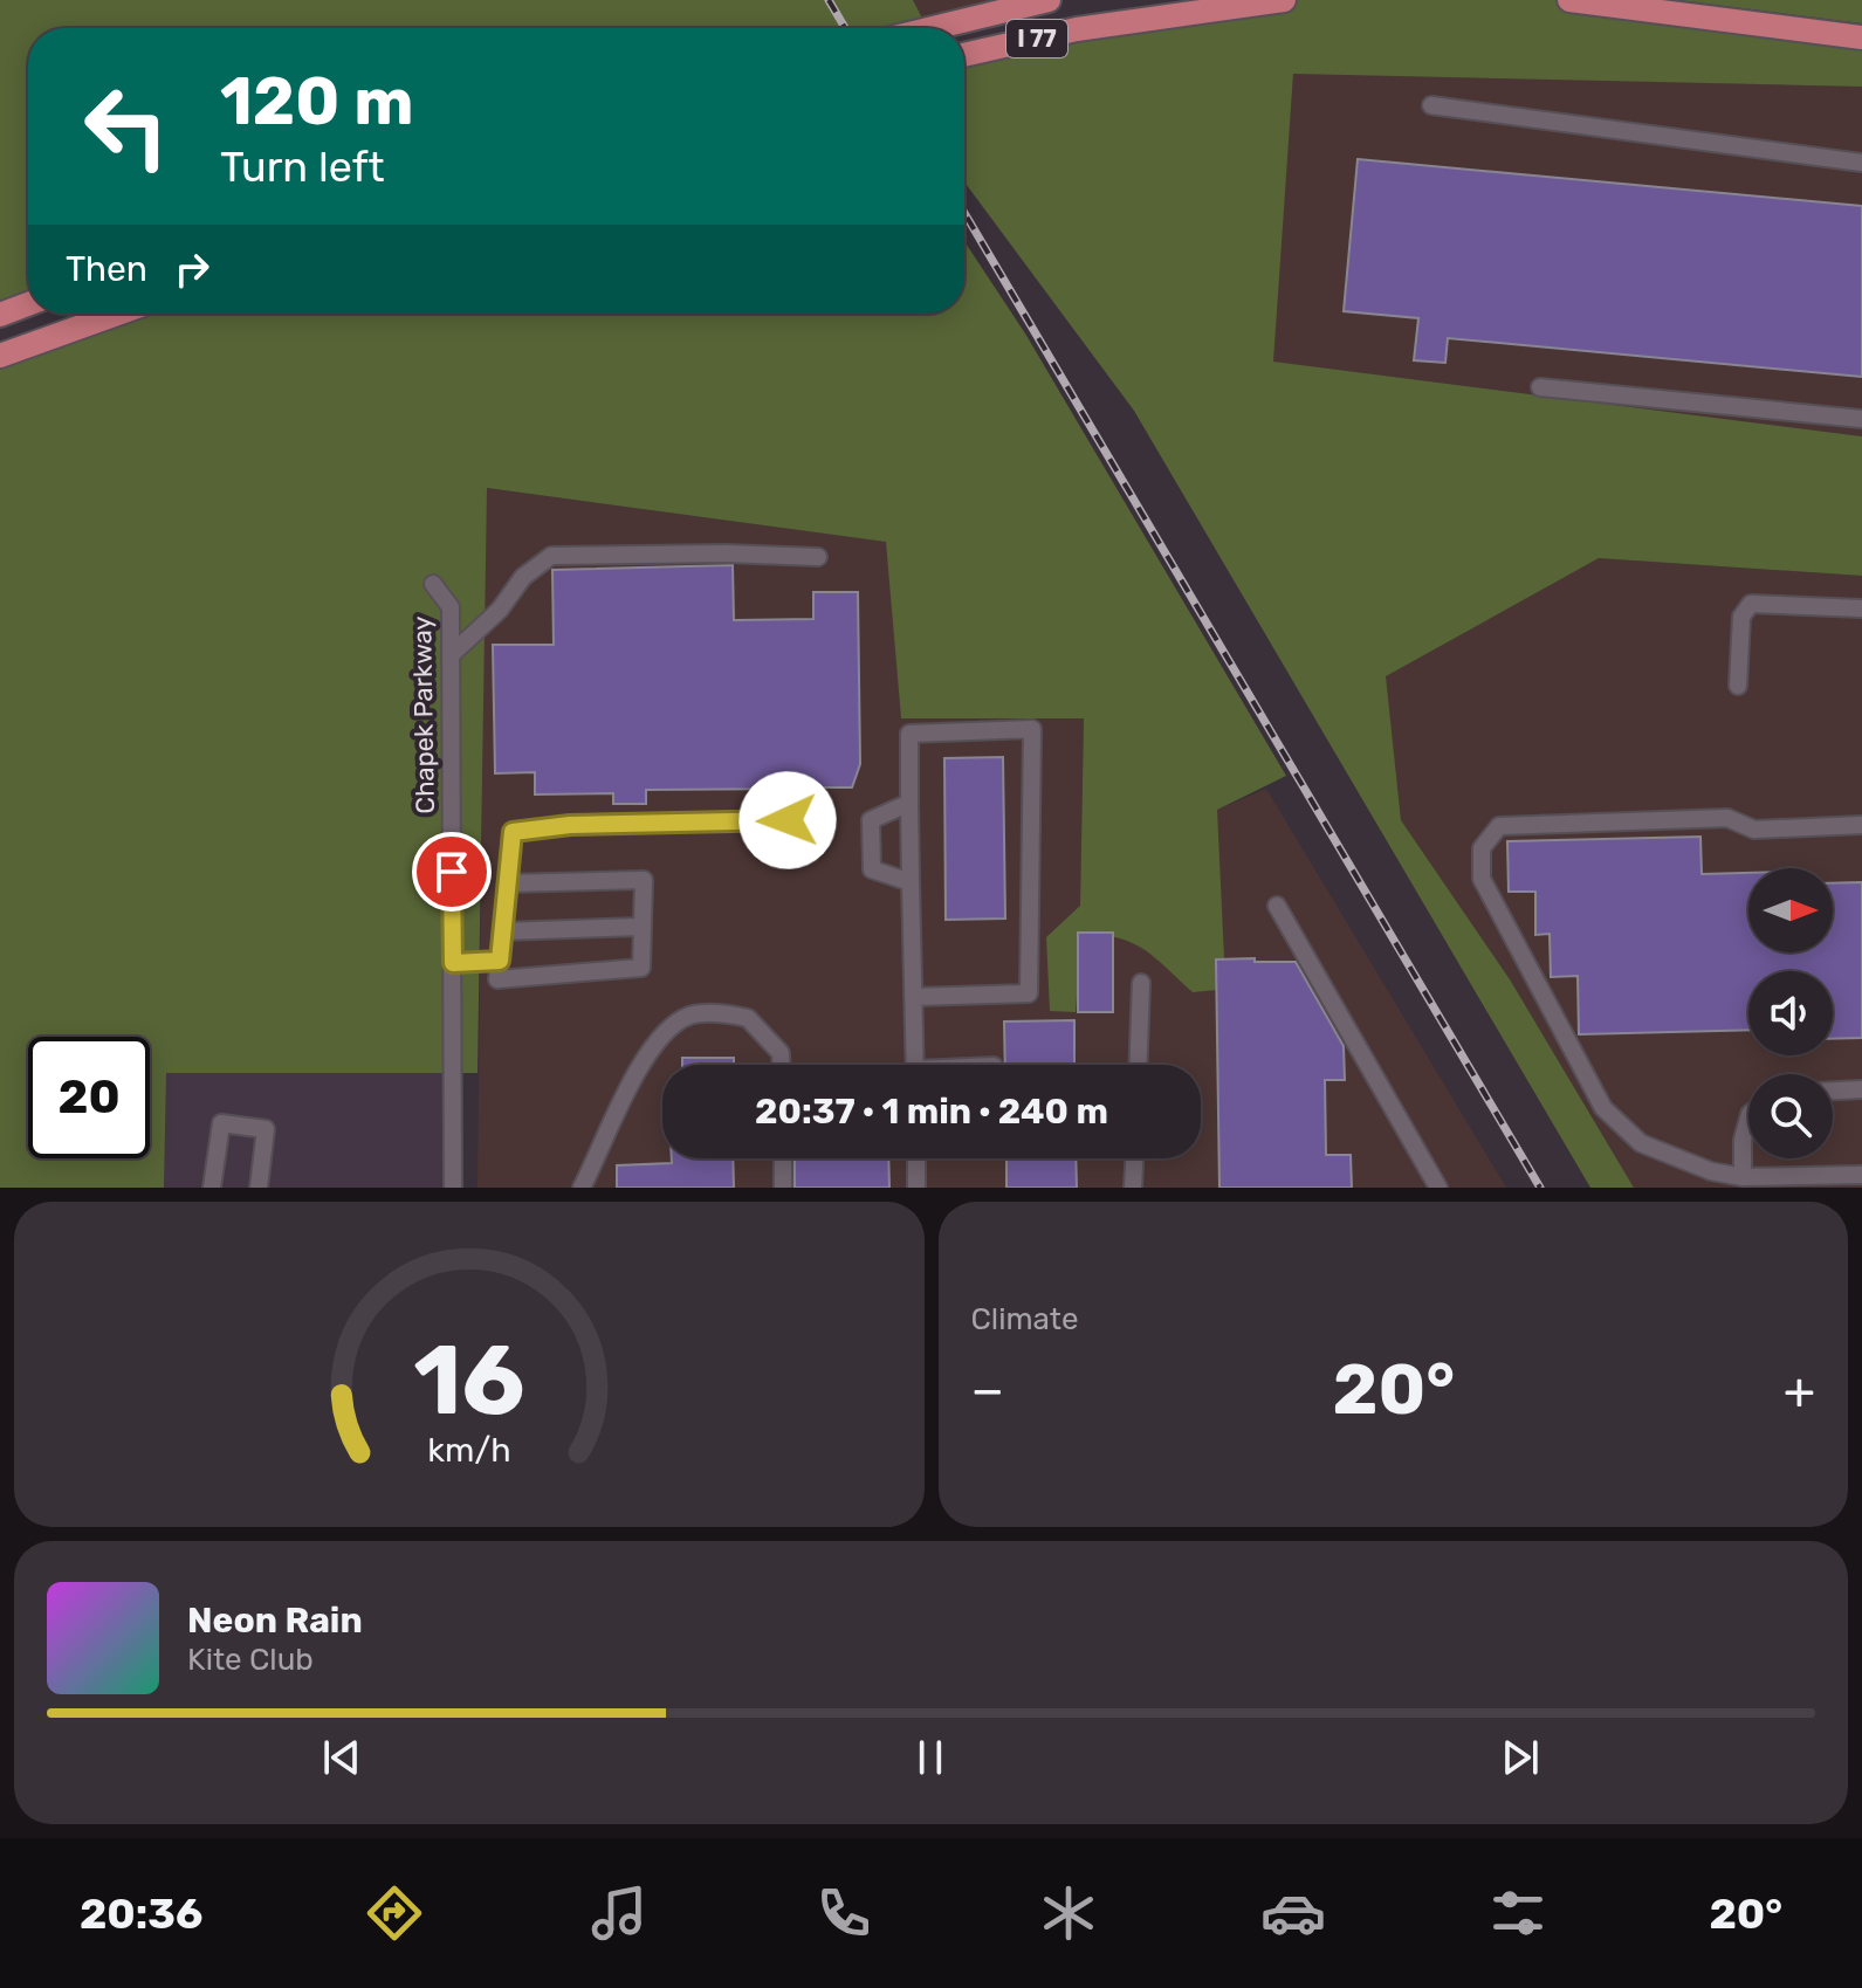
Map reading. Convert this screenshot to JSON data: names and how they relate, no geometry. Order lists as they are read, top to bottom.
{
  "streets": {
    "highway": ["I 77"],
    "street": ["Chapek Parkway"]
  },
  "north": "right",
  "page": {
    "turn": ["120 m", "Turn left"],
    "then": "Then",
    "limit": "20",
    "trip": "20:37 · 1 min · 240 m",
    "tile": "Climate",
    "heat": ["−", "20°", "+"],
    "song": ["Neon Rain", "Kite Club"],
    "tabs": ["20:36", "20°"],
    "gauge": ["16", "km/h"]
  }
}
